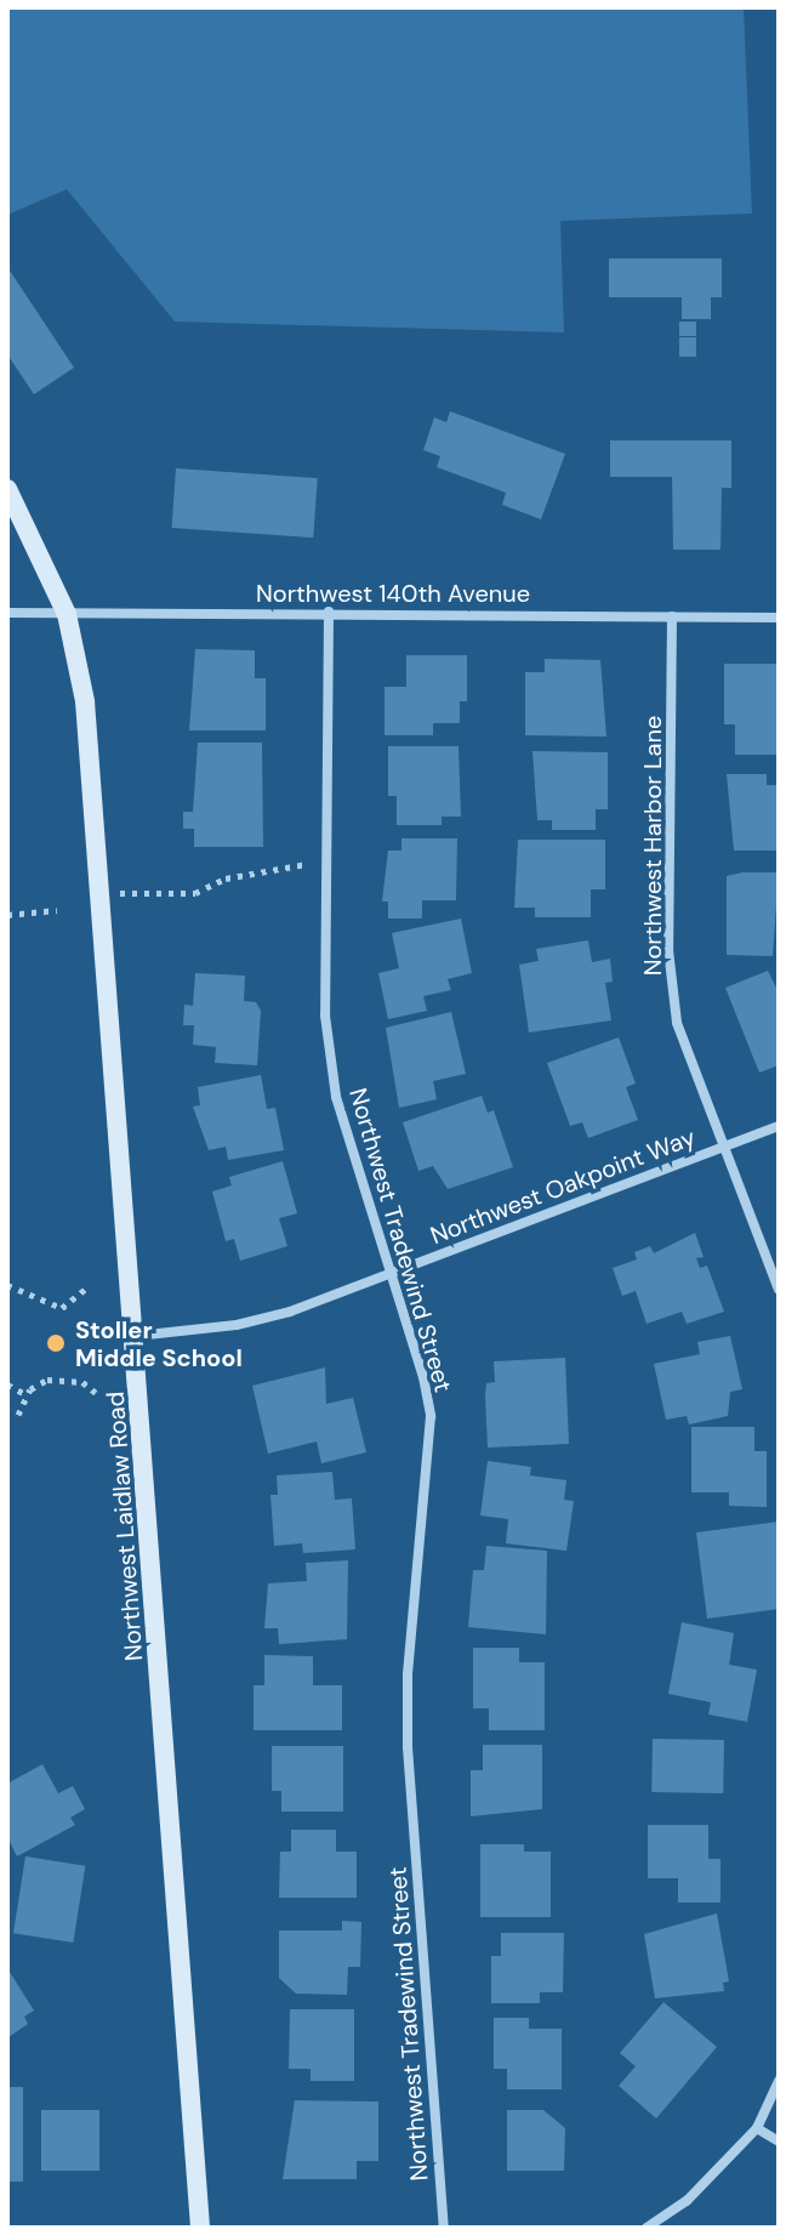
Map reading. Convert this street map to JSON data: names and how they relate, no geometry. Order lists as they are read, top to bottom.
{
  "streets": {
    "main road": ["Northwest Laidlaw Road"],
    "street": [
      "Northwest 140th Avenue",
      "Northwest Harbor Lane",
      "Northwest Oakpoint Way",
      "Northwest Tradewind Street"
    ]
  },
  "crossings": [
    ["Northwest 140th Avenue", "Northwest Harbor Lane"],
    ["Northwest 140th Avenue", "Northwest Tradewind Street"],
    ["Northwest 140th Avenue", "Northwest Laidlaw Road"],
    ["Northwest Harbor Lane", "Northwest Oakpoint Way"],
    ["Northwest Oakpoint Way", "Northwest Tradewind Street"],
    ["Northwest Oakpoint Way", "Northwest Laidlaw Road"]
  ],
  "places": ["Stoller Middle School"]
}
